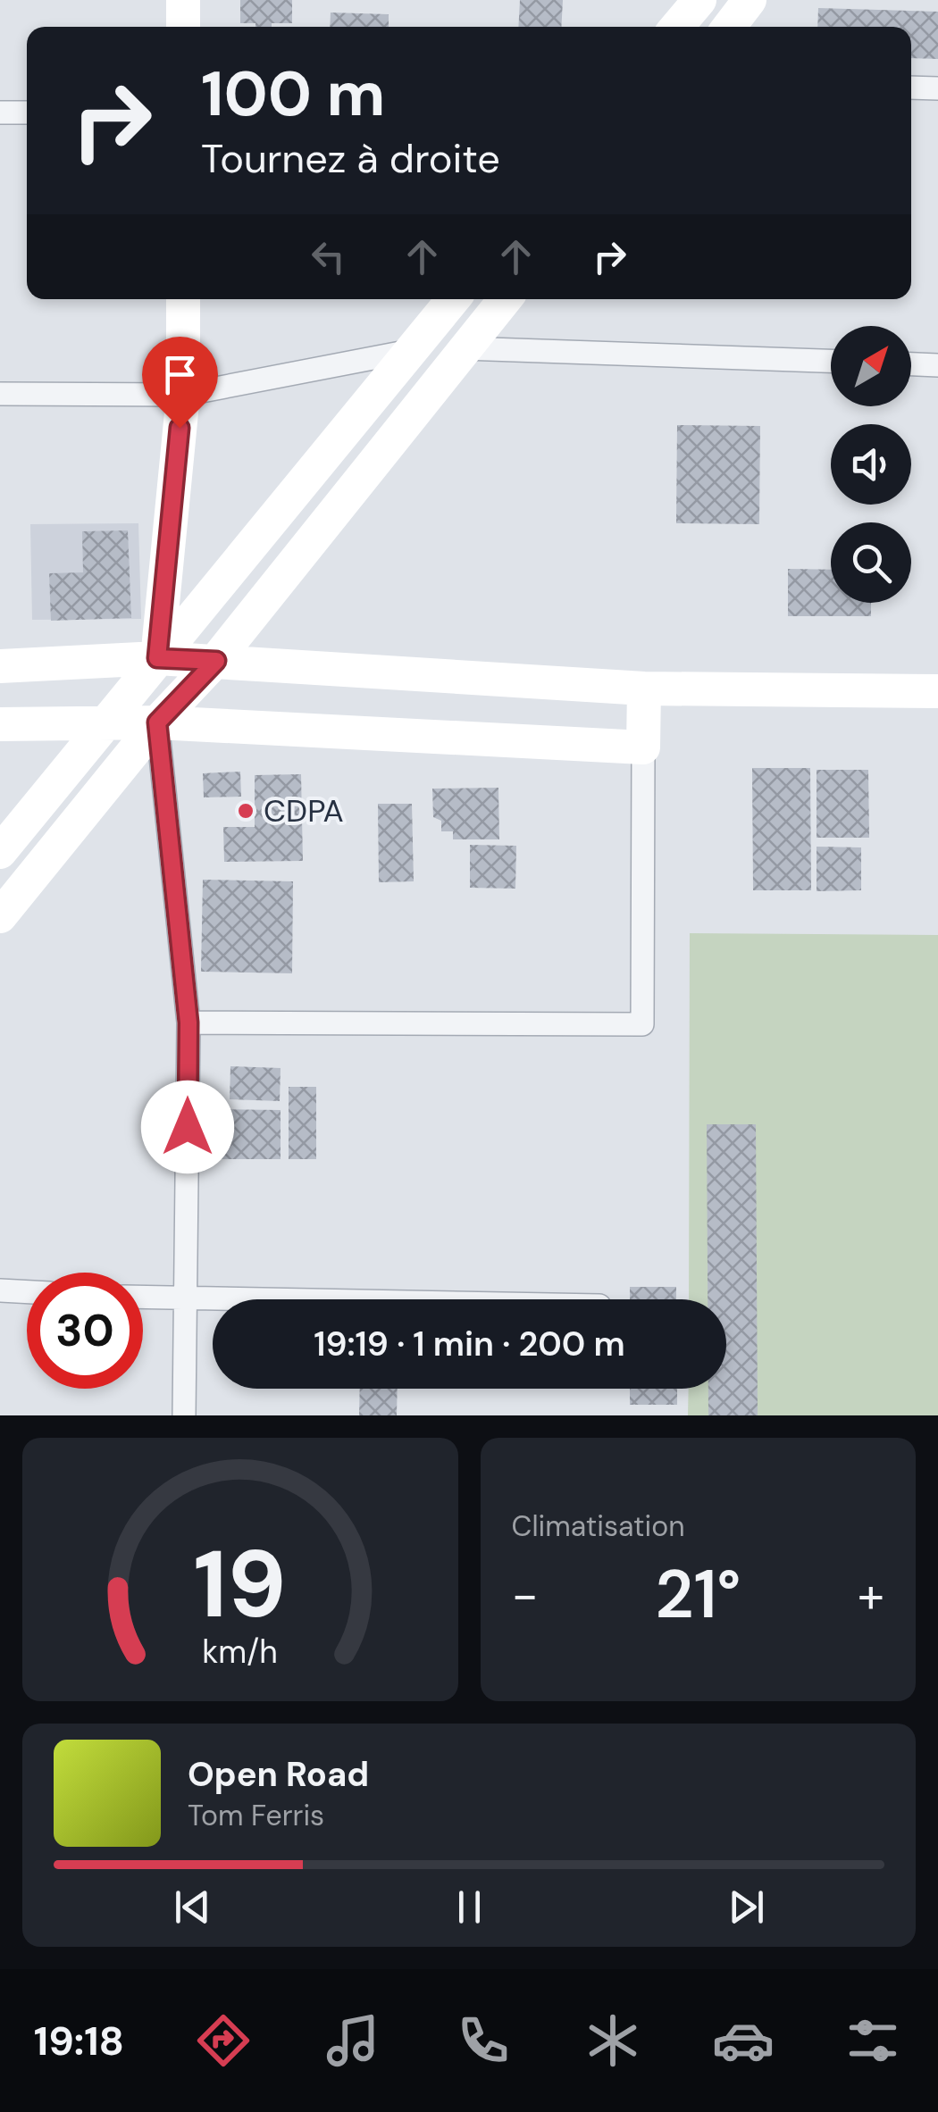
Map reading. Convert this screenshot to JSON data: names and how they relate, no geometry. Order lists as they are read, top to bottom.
{
  "places": ["CDPA"],
  "north": "top right",
  "page": {
    "turn": ["100 m", "Tournez à droite"],
    "limit": "30",
    "trip": "19:19 · 1 min · 200 m",
    "tile": "Climatisation",
    "heat": ["−", "21°", "+"],
    "song": ["Open Road", "Tom Ferris"],
    "tabs": "19:18",
    "gauge": ["19", "km/h"]
  }
}
